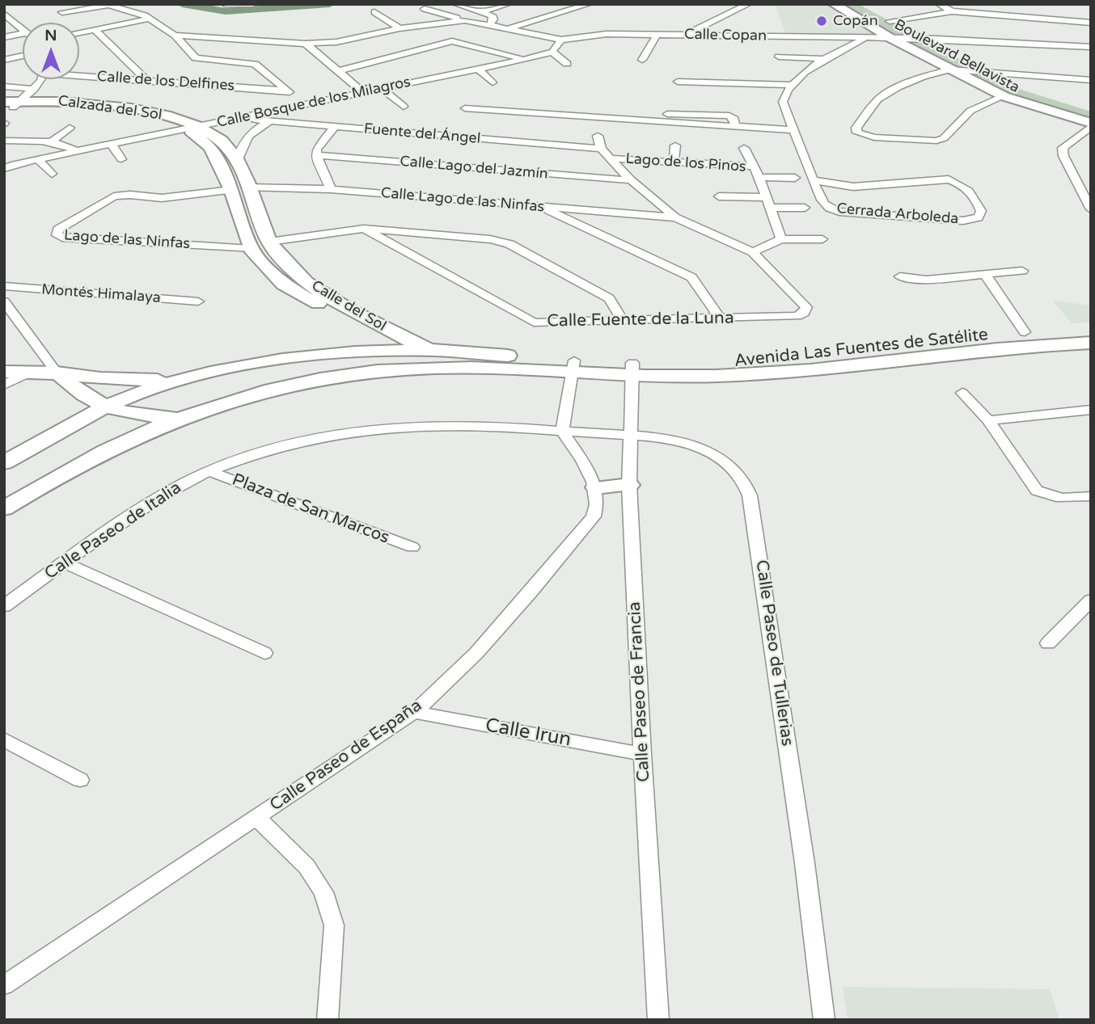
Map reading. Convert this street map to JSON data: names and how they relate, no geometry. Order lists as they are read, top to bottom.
{
  "streets": {
    "main road": [
      "Boulevard Bellavista",
      "Calzada del Sol",
      "Calle del Sol",
      "Avenida Las Fuentes de Satélite"
    ],
    "street": [
      "Calle Copan",
      "Calle de los Delfines",
      "Calle Bosque de los Milagros",
      "Fuente del Ángel",
      "Lago de los Pinos",
      "Calle Lago del Jazmín",
      "Calle Lago de las Ninfas",
      "Cerrada Arboleda",
      "Lago de las Ninfas",
      "Montés Himalaya",
      "Calle Fuente de la Luna",
      "Plaza de San Marcos",
      "Calle Paseo de Italia",
      "Calle Paseo de Tullerias",
      "Calle Paseo de Francia",
      "Calle Irun",
      "Calle Paseo de España"
    ]
  },
  "crossings": [
    ["Calle Copan", "Boulevard Bellavista"],
    ["Calle Bosque de los Milagros", "Calzada del Sol"],
    ["Calle Bosque de los Milagros", "Fuente del Ángel"],
    ["Calzada del Sol", "Calle Lago de las Ninfas"],
    ["Calzada del Sol", "Lago de las Ninfas"],
    ["Calzada del Sol", "Calle del Sol"],
    ["Calle Lago de las Ninfas", "Calle del Sol"],
    ["Lago de las Ninfas", "Calle del Sol"],
    ["Calle del Sol", "Avenida Las Fuentes de Satélite"],
    ["Avenida Las Fuentes de Satélite", "Calle Paseo de Francia"],
    ["Plaza de San Marcos", "Calle Paseo de Italia"],
    ["Calle Paseo de Italia", "Calle Paseo de Tullerias"],
    ["Calle Paseo de Tullerias", "Calle Paseo de Francia"],
    ["Calle Paseo de Francia", "Calle Irun"],
    ["Calle Irun", "Calle Paseo de España"]
  ],
  "places": ["Copán"],
  "north": "top"
}
